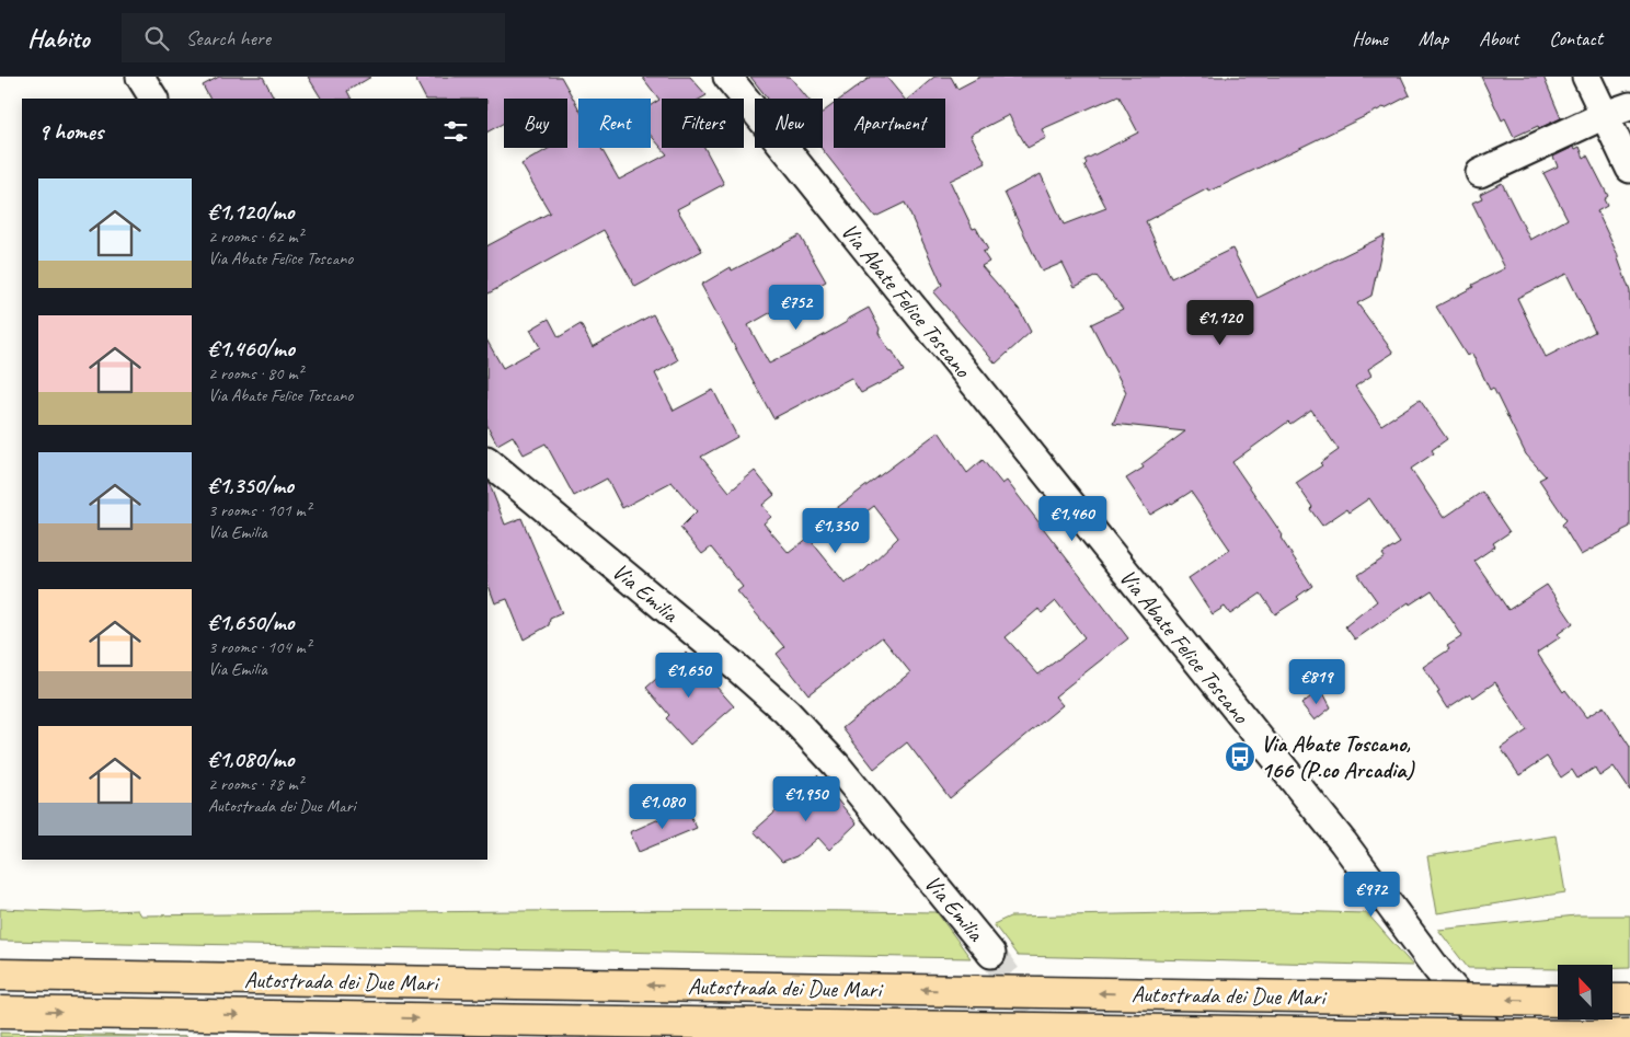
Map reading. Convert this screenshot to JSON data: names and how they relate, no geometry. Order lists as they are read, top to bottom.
{
  "streets": {
    "highway": ["Autostrada dei Due Mari"],
    "street": ["Via Abate Felice Toscano", "Via Emilia"]
  },
  "places": {
    "bus stop": ["Via Abate Toscano, 166 (P.co Arcadia)"]
  },
  "north": "top left",
  "page": {
    "header": "Habito",
    "search": "Search here",
    "nav": [
      "Home",
      "Map",
      "About",
      "Contact"
    ],
    "chip": [
      "Buy",
      "Rent",
      "Filters",
      "New",
      "Apartment"
    ],
    "heading": "9 homes",
    "list": [
      {
        "name": "€1,120/mo",
        "note": "2 rooms · 62 m² · Via Abate Felice Toscano"
      },
      {
        "name": "€1,460/mo",
        "note": "2 rooms · 80 m² · Via Abate Felice Toscano"
      },
      {
        "name": "€1,350/mo",
        "note": "3 rooms · 101 m² · Via Emilia"
      },
      {
        "name": "€1,650/mo",
        "note": "3 rooms · 104 m² · Via Emilia"
      },
      {
        "name": "€1,080/mo",
        "note": "2 rooms · 78 m² · Autostrada dei Due Mari"
      }
    ],
    "price": [
      "€752",
      "€1,120",
      "€1,460",
      "€1,350",
      "€1,650",
      "€819",
      "€1,950",
      "€1,080",
      "€972"
    ]
  }
}
